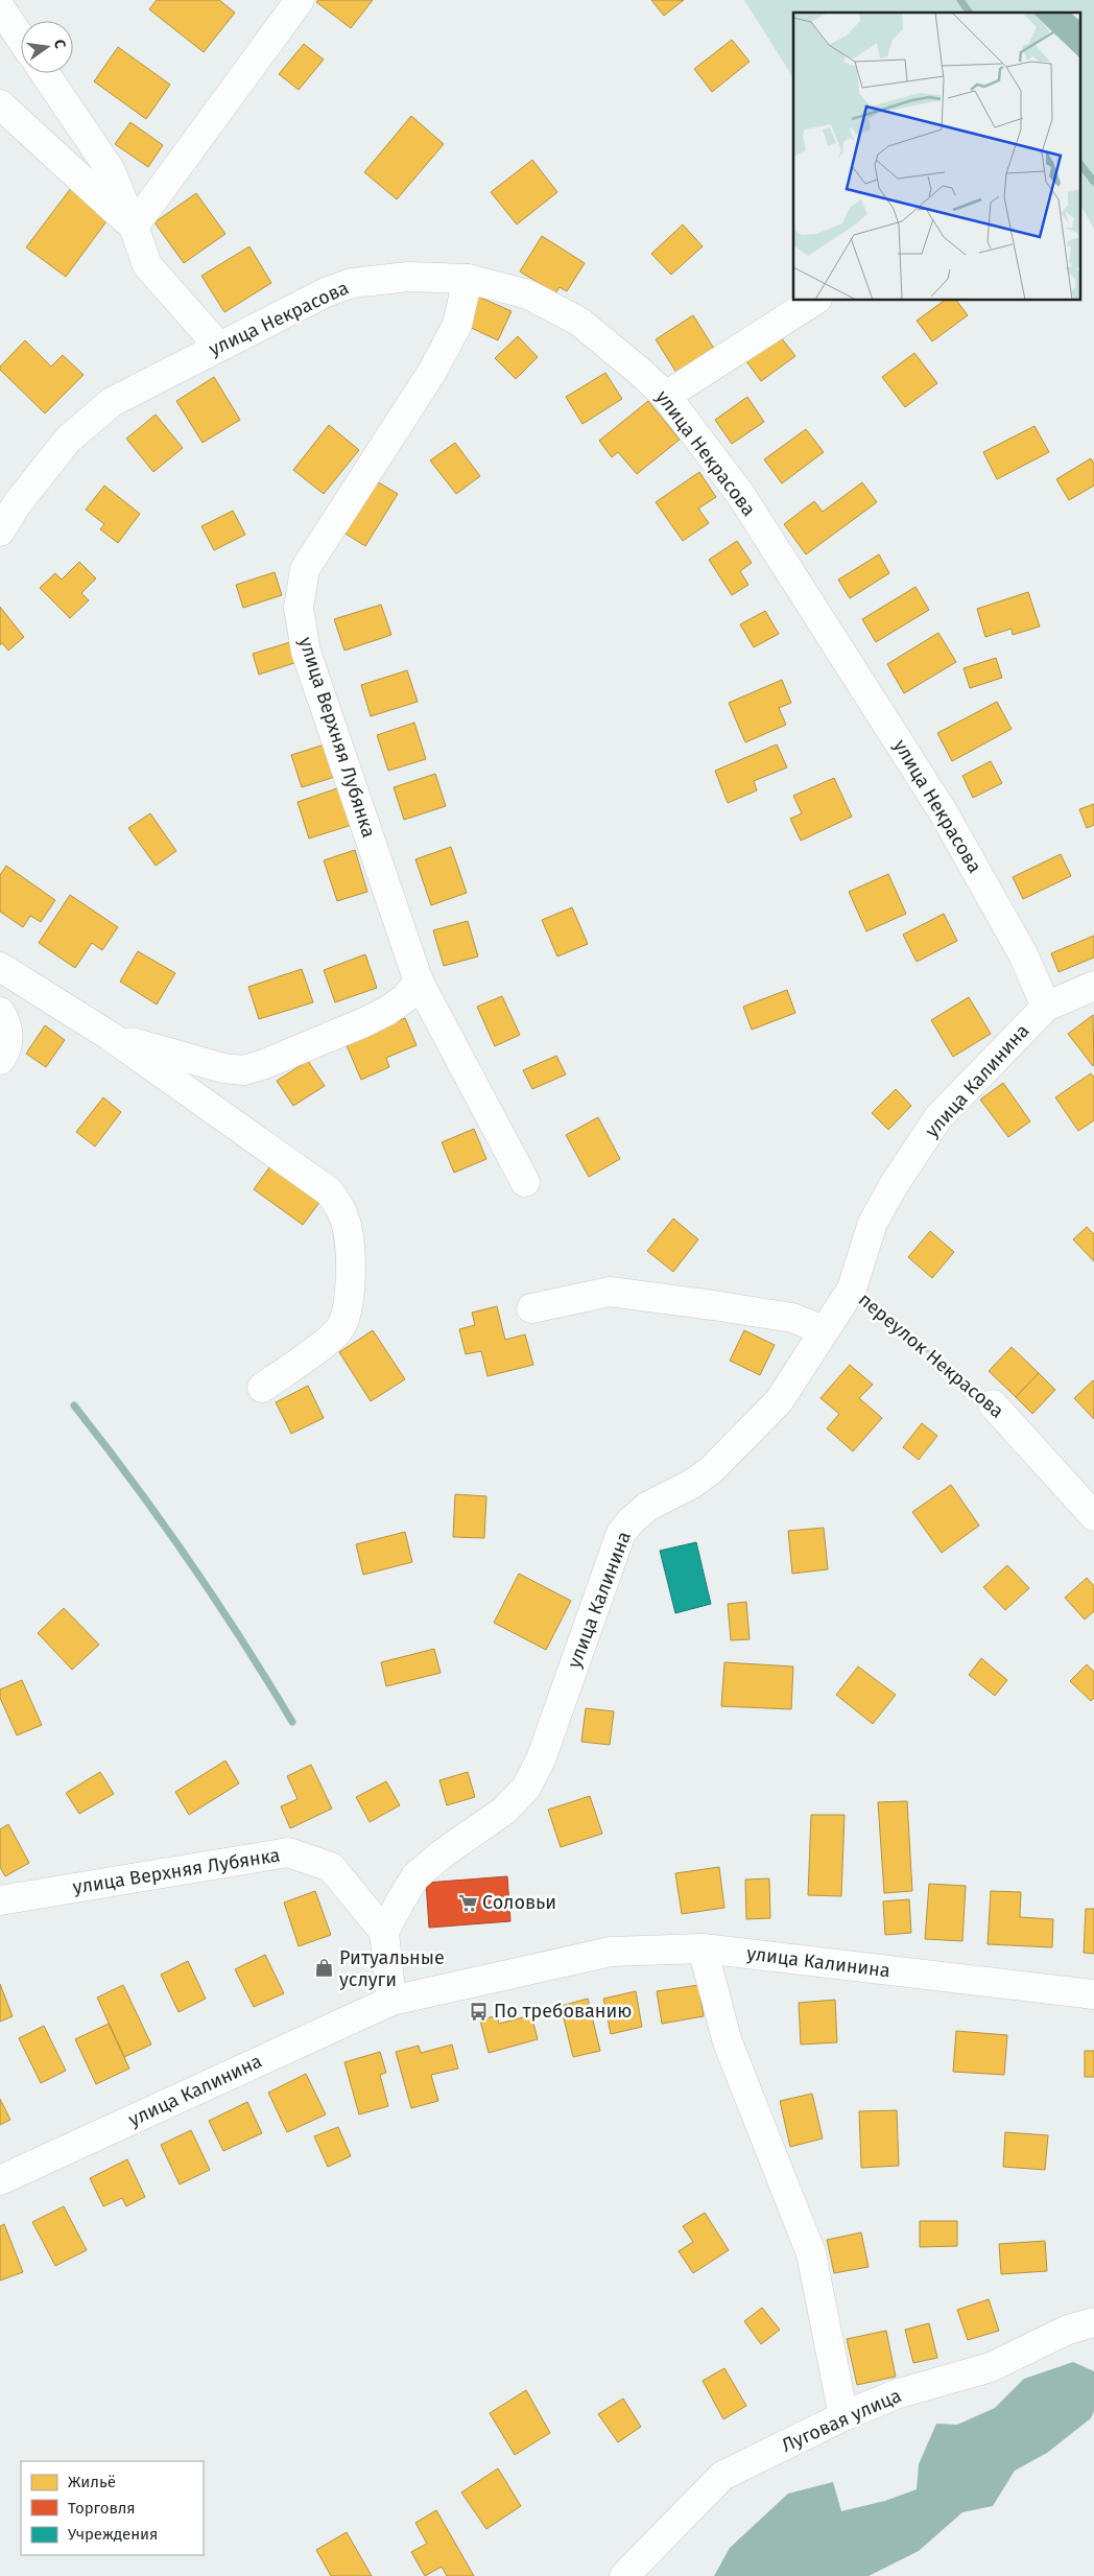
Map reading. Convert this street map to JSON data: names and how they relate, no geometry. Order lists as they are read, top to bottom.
{
  "streets": {
    "street": [
      "улица Некрасова",
      "улица Верхняя Лубянка",
      "улица Калинина",
      "переулок Некрасова",
      "Луговая улица"
    ]
  },
  "crossings": [
    ["улица Некрасова", "улица Верхняя Лубянка"],
    ["улица Некрасова", "улица Калинина"],
    ["улица Верхняя Лубянка", "улица Калинина"],
    ["улица Калинина", "переулок Некрасова"]
  ],
  "places": {
    "supermarket": ["Соловьи"],
    "shop": ["Ритуальные услуги"],
    "bus stop": ["По требованию"]
  },
  "legend": ["Жильё", "Торговля", "Учреждения"],
  "north": "right"
}
